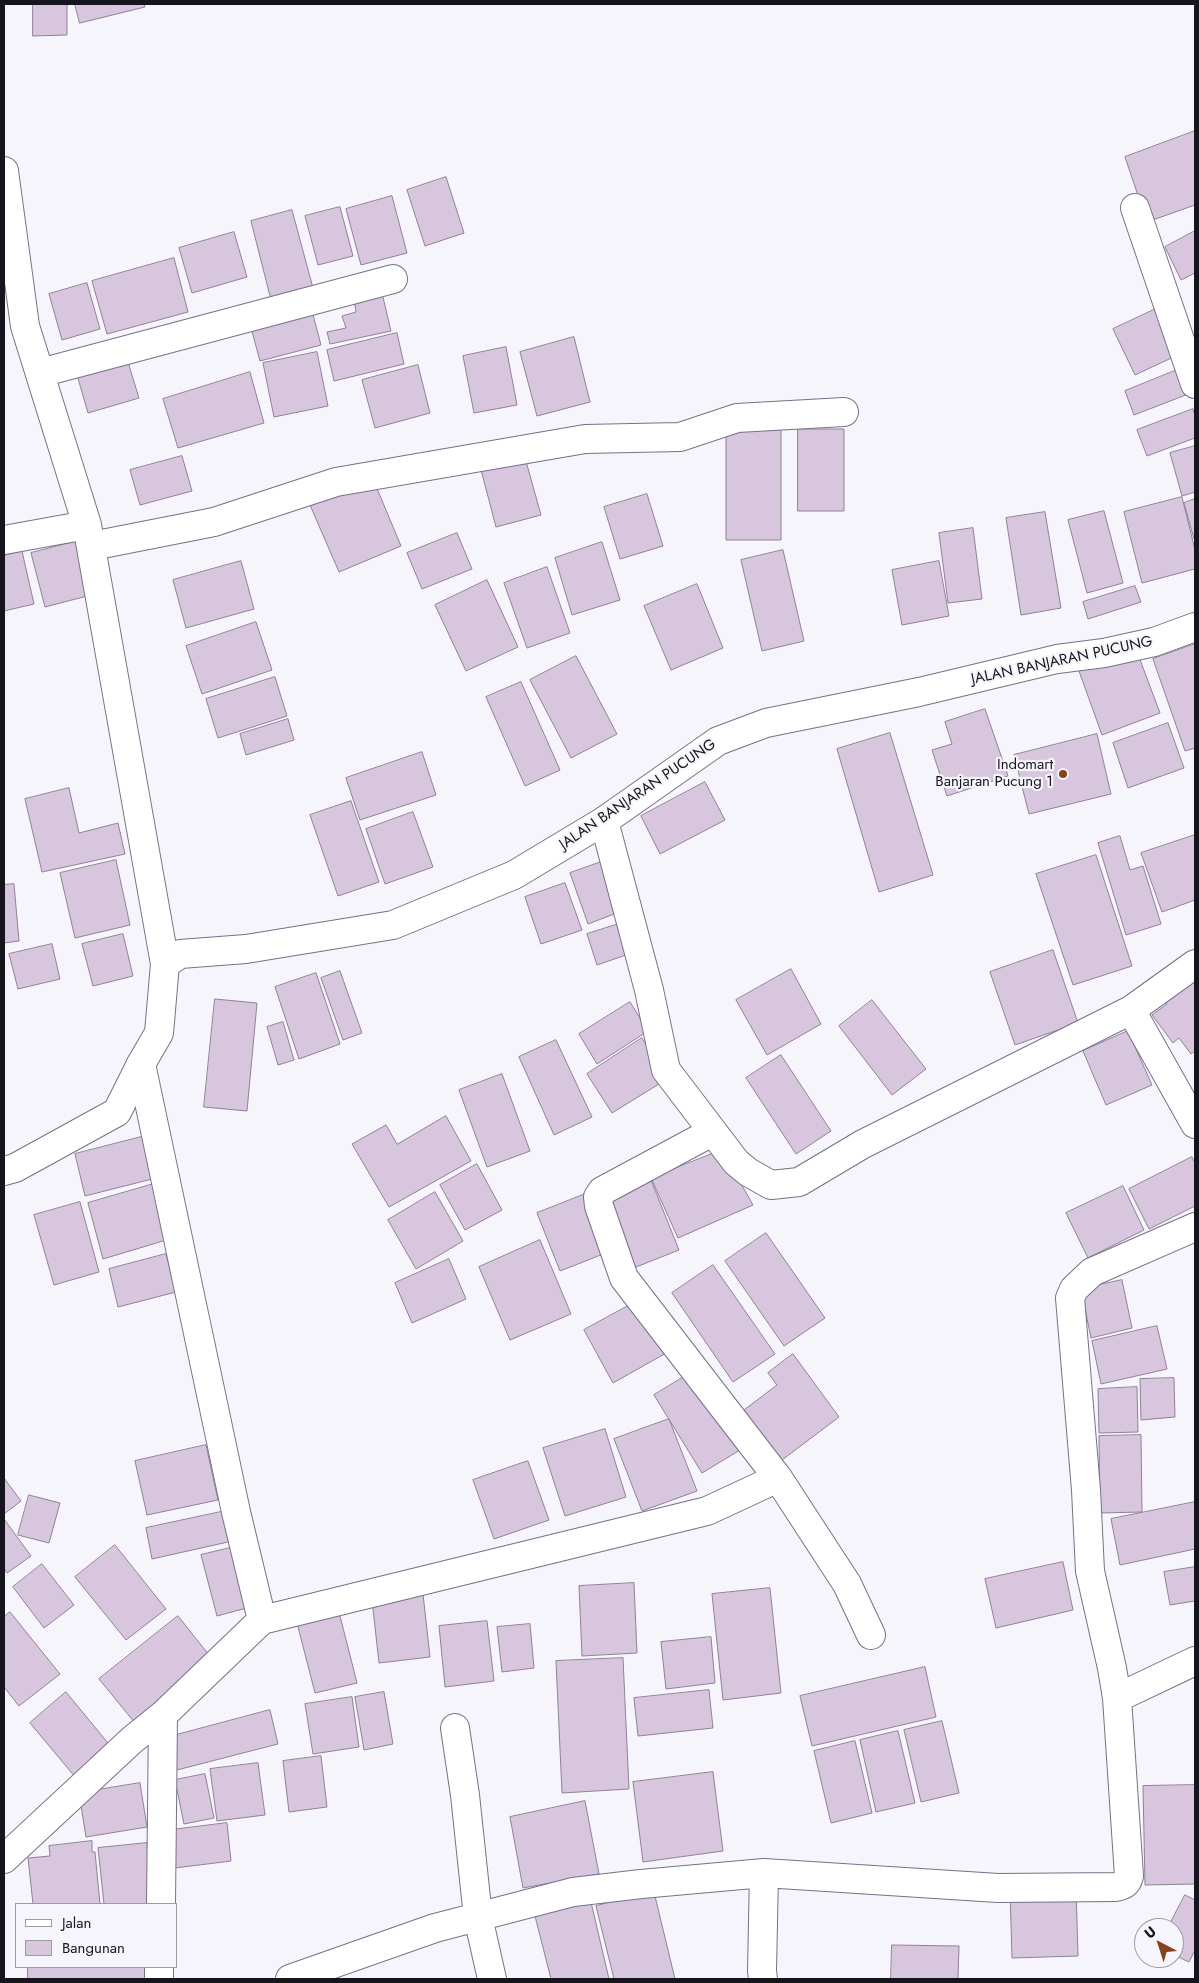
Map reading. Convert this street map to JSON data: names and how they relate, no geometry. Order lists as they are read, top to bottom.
{
  "streets": {
    "street": ["JALAN BANJARAN PUCUNG"]
  },
  "places": ["Indomart Banjaran Pucung 1"],
  "legend": ["Jalan", "Bangunan"],
  "north": "top left"
}
